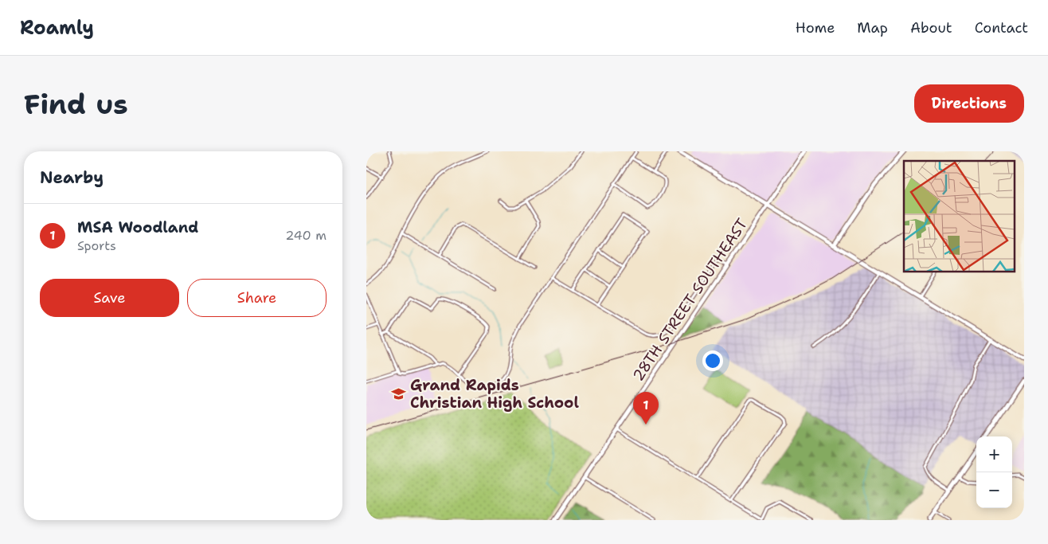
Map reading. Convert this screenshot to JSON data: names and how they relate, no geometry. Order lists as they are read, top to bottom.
{
  "streets": {
    "main road": ["28TH STREET SOUTHEAST"]
  },
  "places": {
    "school or university": ["Grand Rapids Christian High School"]
  },
  "page": {
    "header": "Roamly",
    "nav": [
      "Home",
      "Map",
      "About",
      "Contact"
    ],
    "buttons": [
      "Directions",
      ["Save", "Share"]
    ],
    "title": "Find us",
    "heading": "Nearby",
    "list": [
      {
        "mark": "1",
        "name": "MSA Woodland",
        "note": "Sports",
        "value": "240 m"
      }
    ],
    "pins": "1",
    "map_buttons": ["+", "−"]
  }
}
